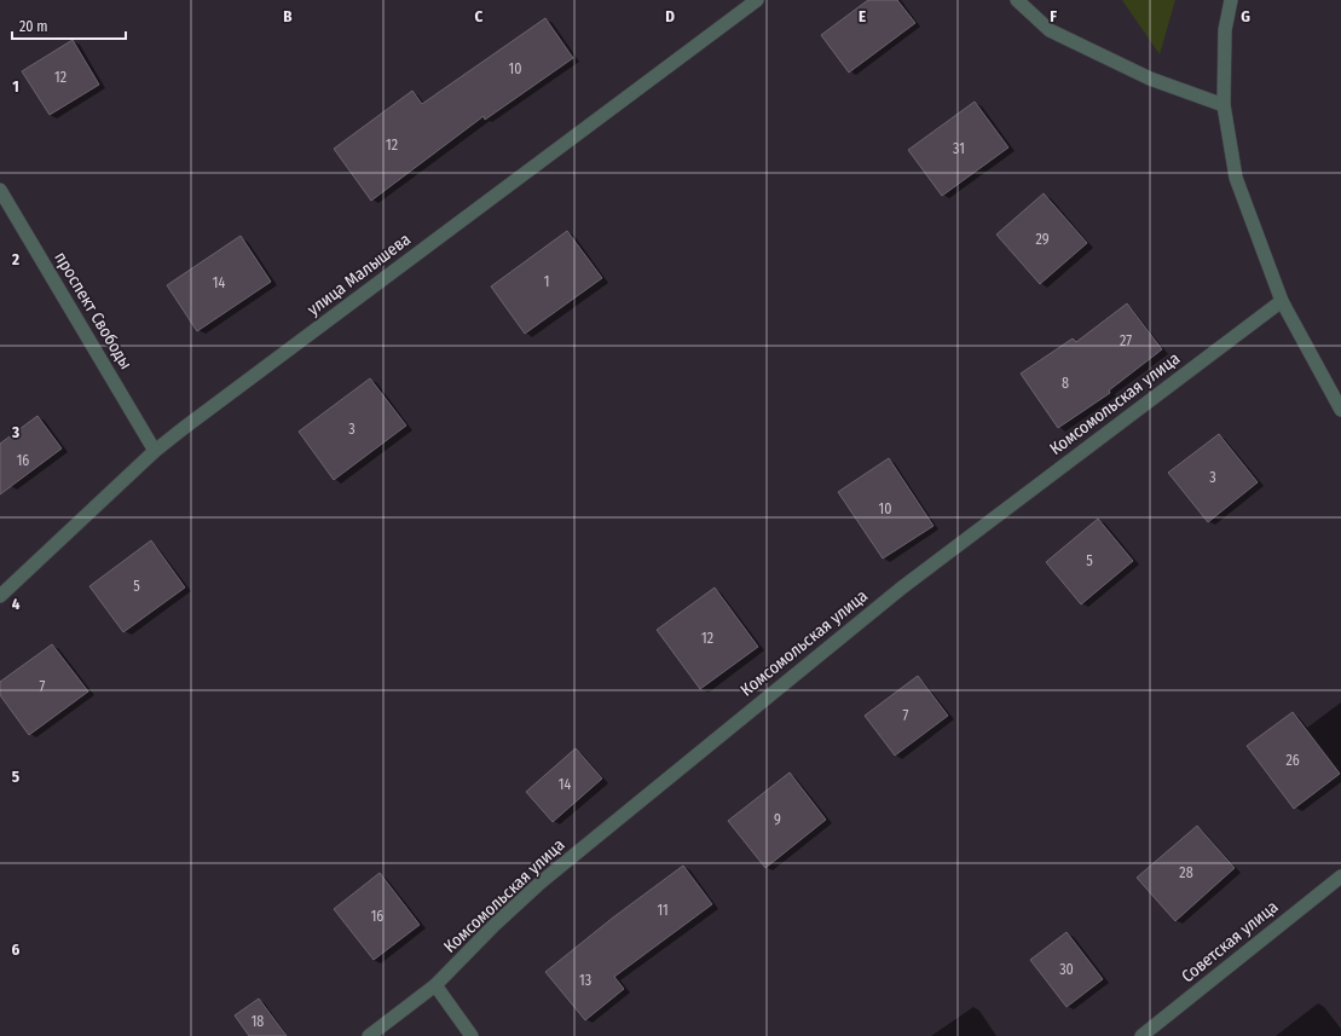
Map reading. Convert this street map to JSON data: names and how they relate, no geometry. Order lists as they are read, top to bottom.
{
  "streets": {
    "street": [
      "улица Малышева",
      "проспект Свободы",
      "Комсомольская улица",
      "Советская улица"
    ]
  },
  "crossings": [
    ["улица Малышева", "проспект Свободы"]
  ],
  "house_numbers": [
    "10",
    "12",
    "12",
    "31",
    "29",
    "1",
    "14",
    "27",
    "8",
    "3",
    "16",
    "3",
    "10",
    "5",
    "5",
    "12",
    "7",
    "7",
    "26",
    "14",
    "9",
    "28",
    "11",
    "16",
    "30",
    "13",
    "18"
  ],
  "scale_bar": "20 m",
  "grid": {
    "columns": [
      "B",
      "C",
      "D",
      "E",
      "F",
      "G"
    ],
    "rows": [
      "1",
      "2",
      "3",
      "4",
      "5",
      "6"
    ]
  }
}
